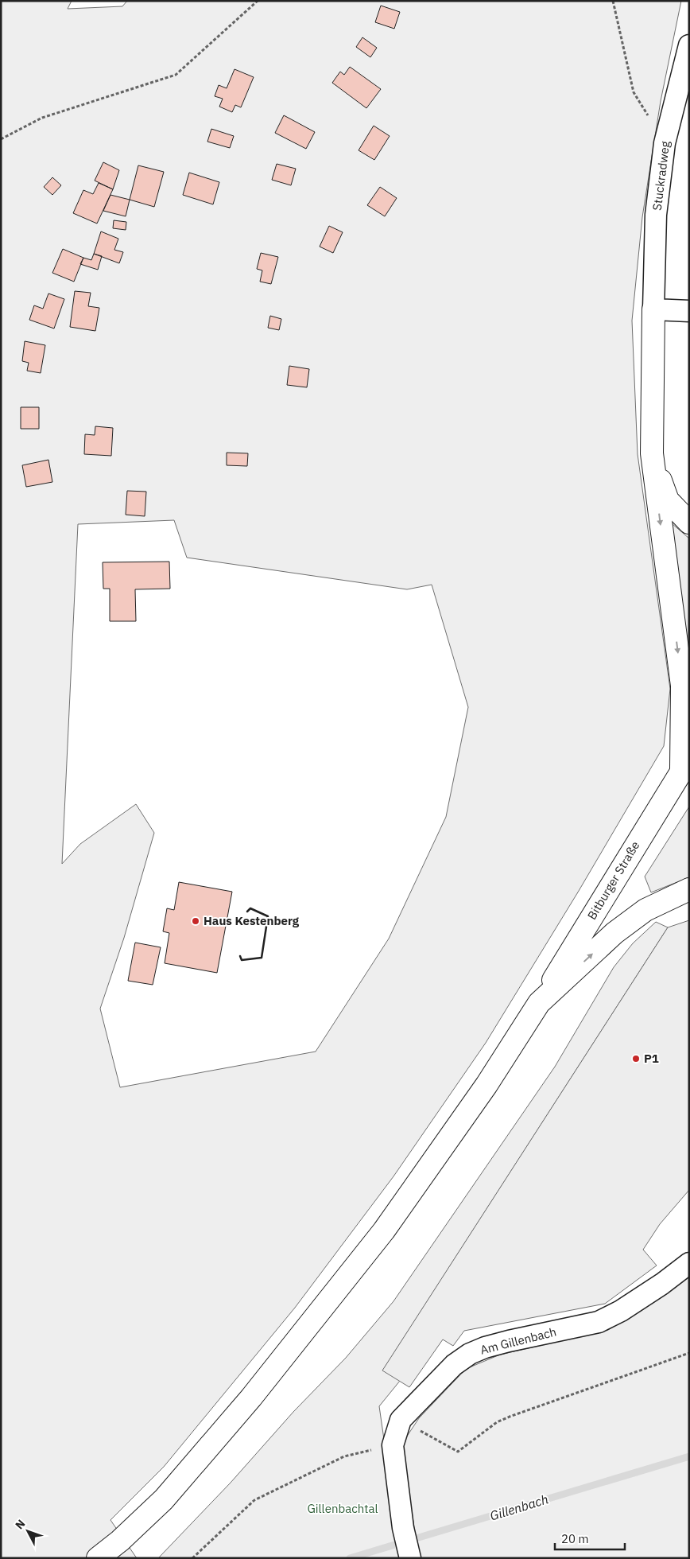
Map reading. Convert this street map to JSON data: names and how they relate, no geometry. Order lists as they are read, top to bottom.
{
  "streets": {
    "main road": ["Bitburger Straße"],
    "street": ["Stuckradweg", "Am Gillenbach"]
  },
  "water": ["Gillenbach"],
  "parks": ["Gillenbachtal"],
  "places": ["Haus Kestenberg", "P1"],
  "scale_bar": "20 m",
  "north": "top left"
}
